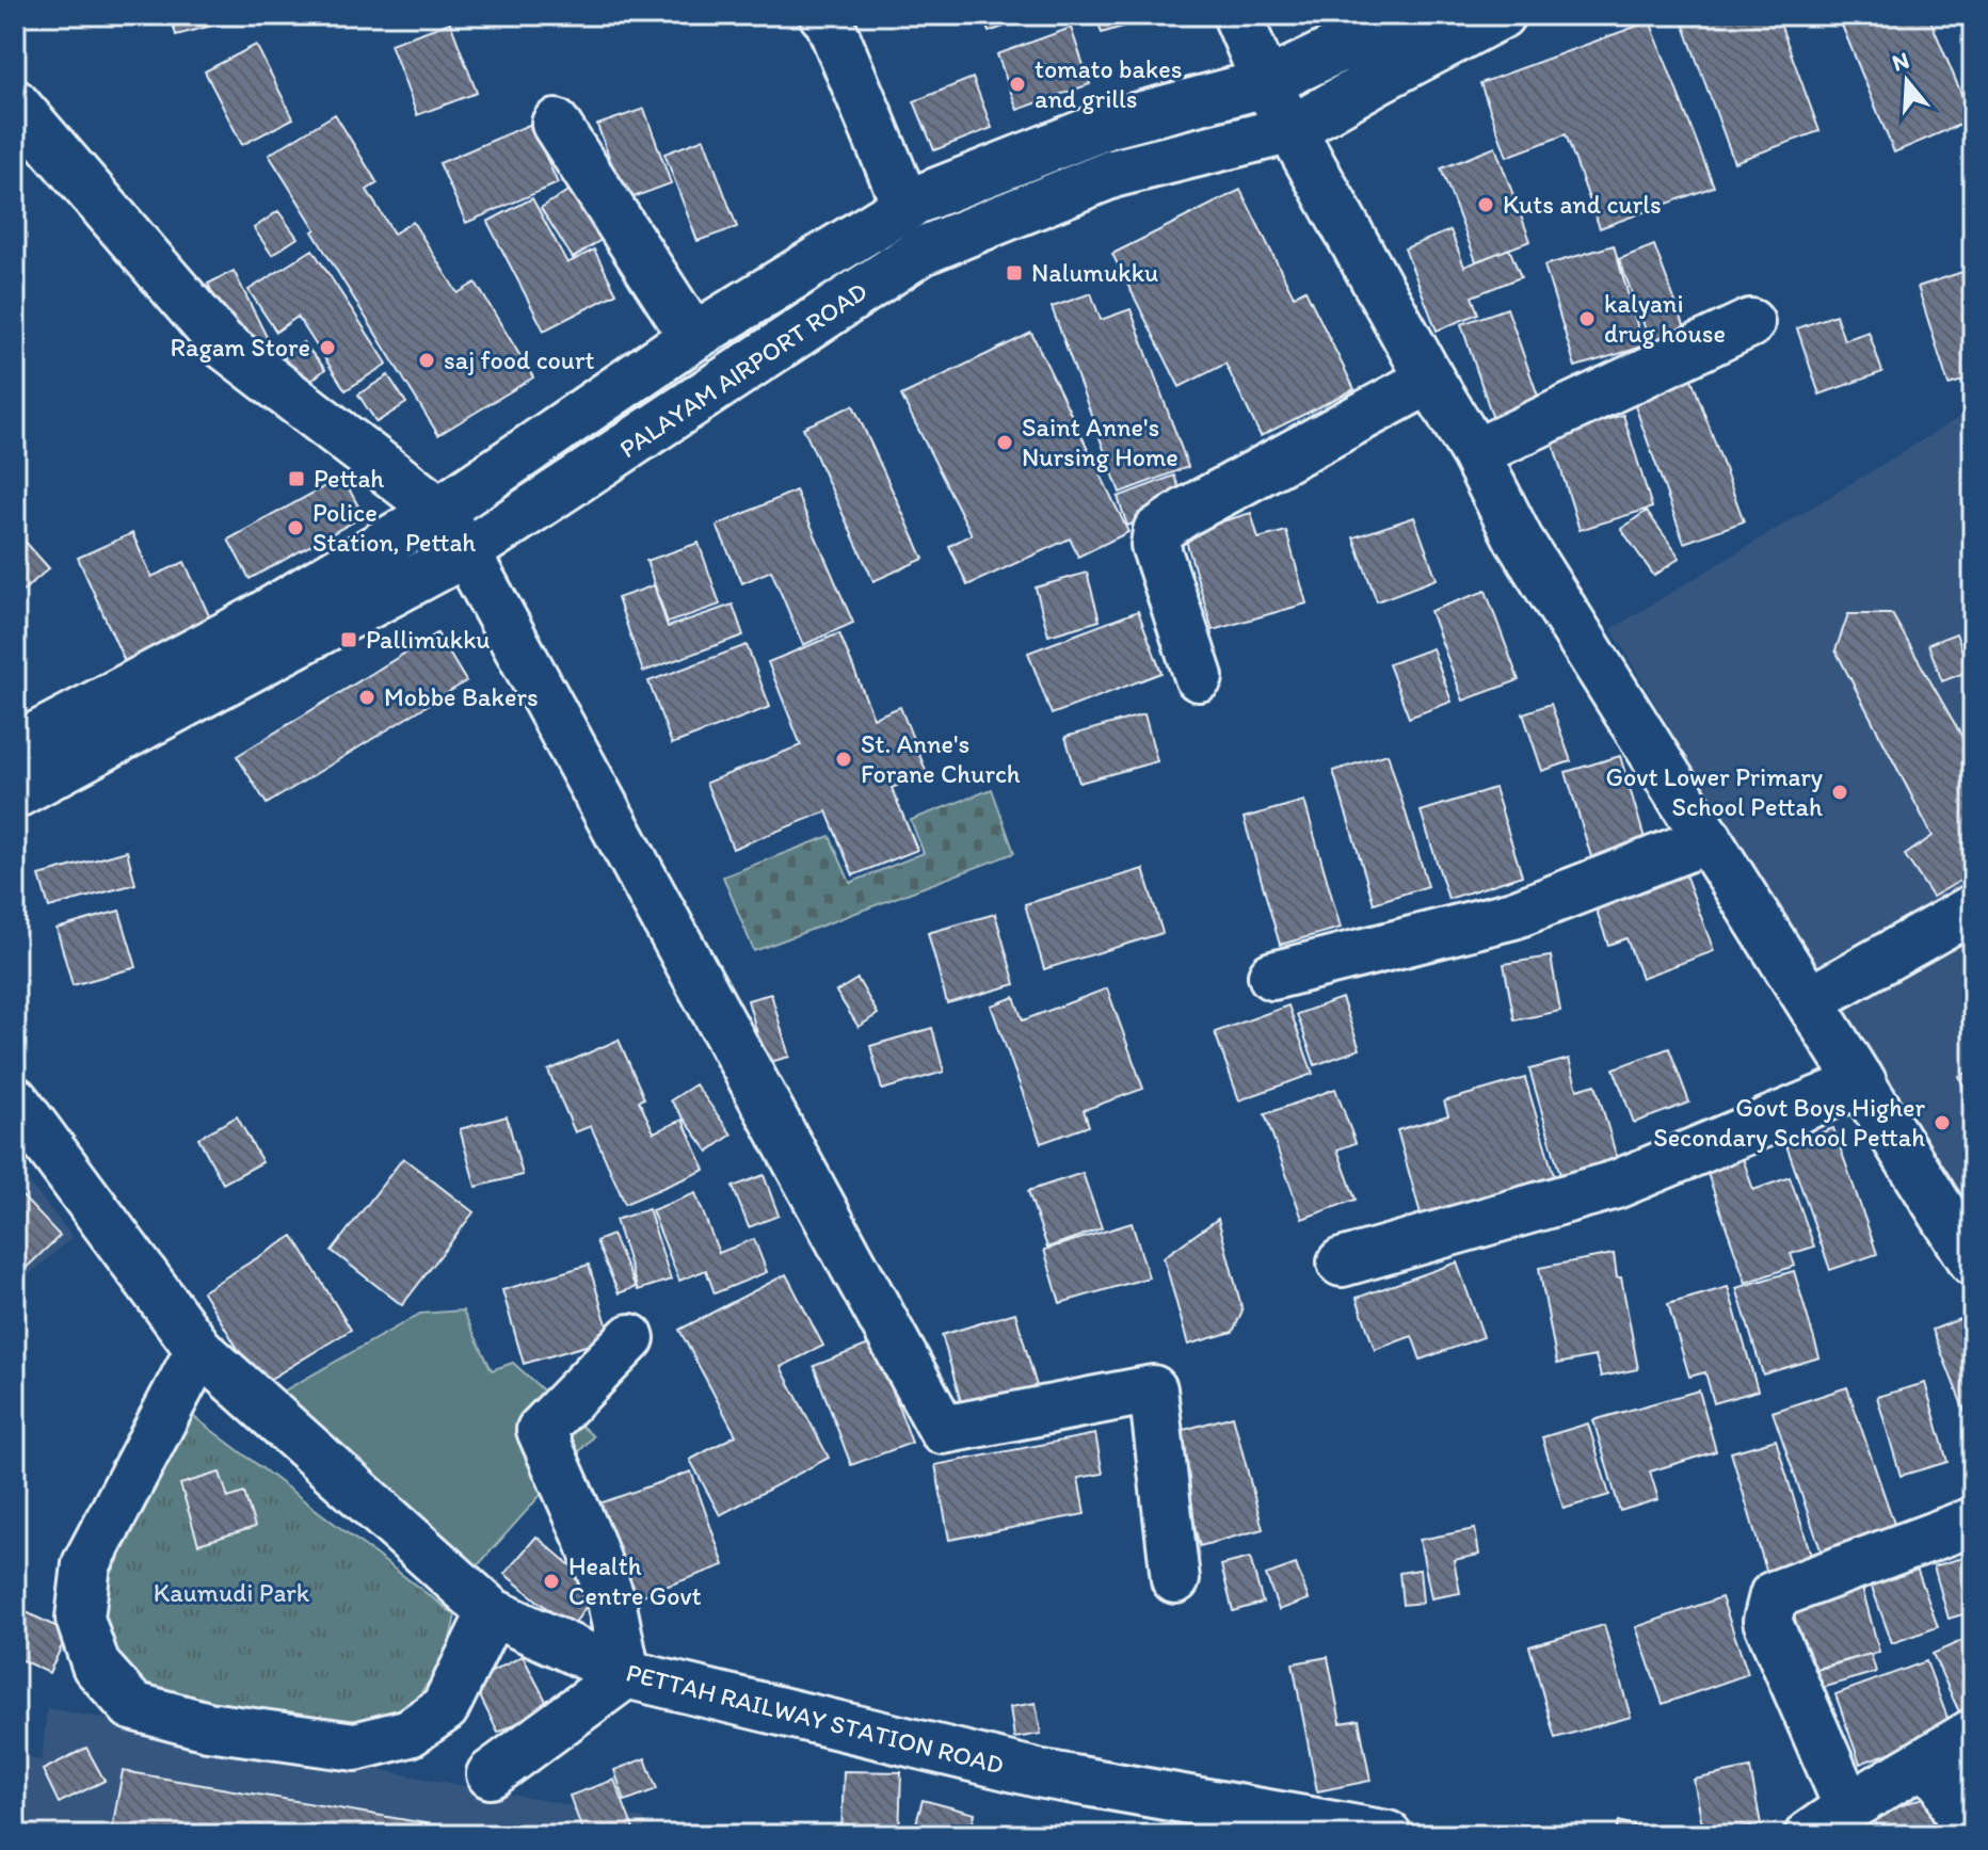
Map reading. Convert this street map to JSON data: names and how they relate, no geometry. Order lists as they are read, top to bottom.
{
  "streets": {
    "street": ["PALAYAM AIRPORT ROAD", "PETTAH RAILWAY STATION ROAD"]
  },
  "parks": ["Kaumudi Park"],
  "places": {
    "other": [
      "tomato bakes and grills",
      "Kuts and curls",
      "kalyani drug house",
      "Ragam Store",
      "saj food court",
      "Saint Anne's Nursing Home",
      "Police Station, Pettah",
      "Mobbe Bakers",
      "St. Anne's Forane Church",
      "Govt Lower Primary School Pettah",
      "Govt Boys Higher Secondary School Pettah",
      "Health Centre Govt"
    ],
    "transit": ["Nalumukku", "Pettah", "Pallimukku"]
  },
  "north": "top"
}
